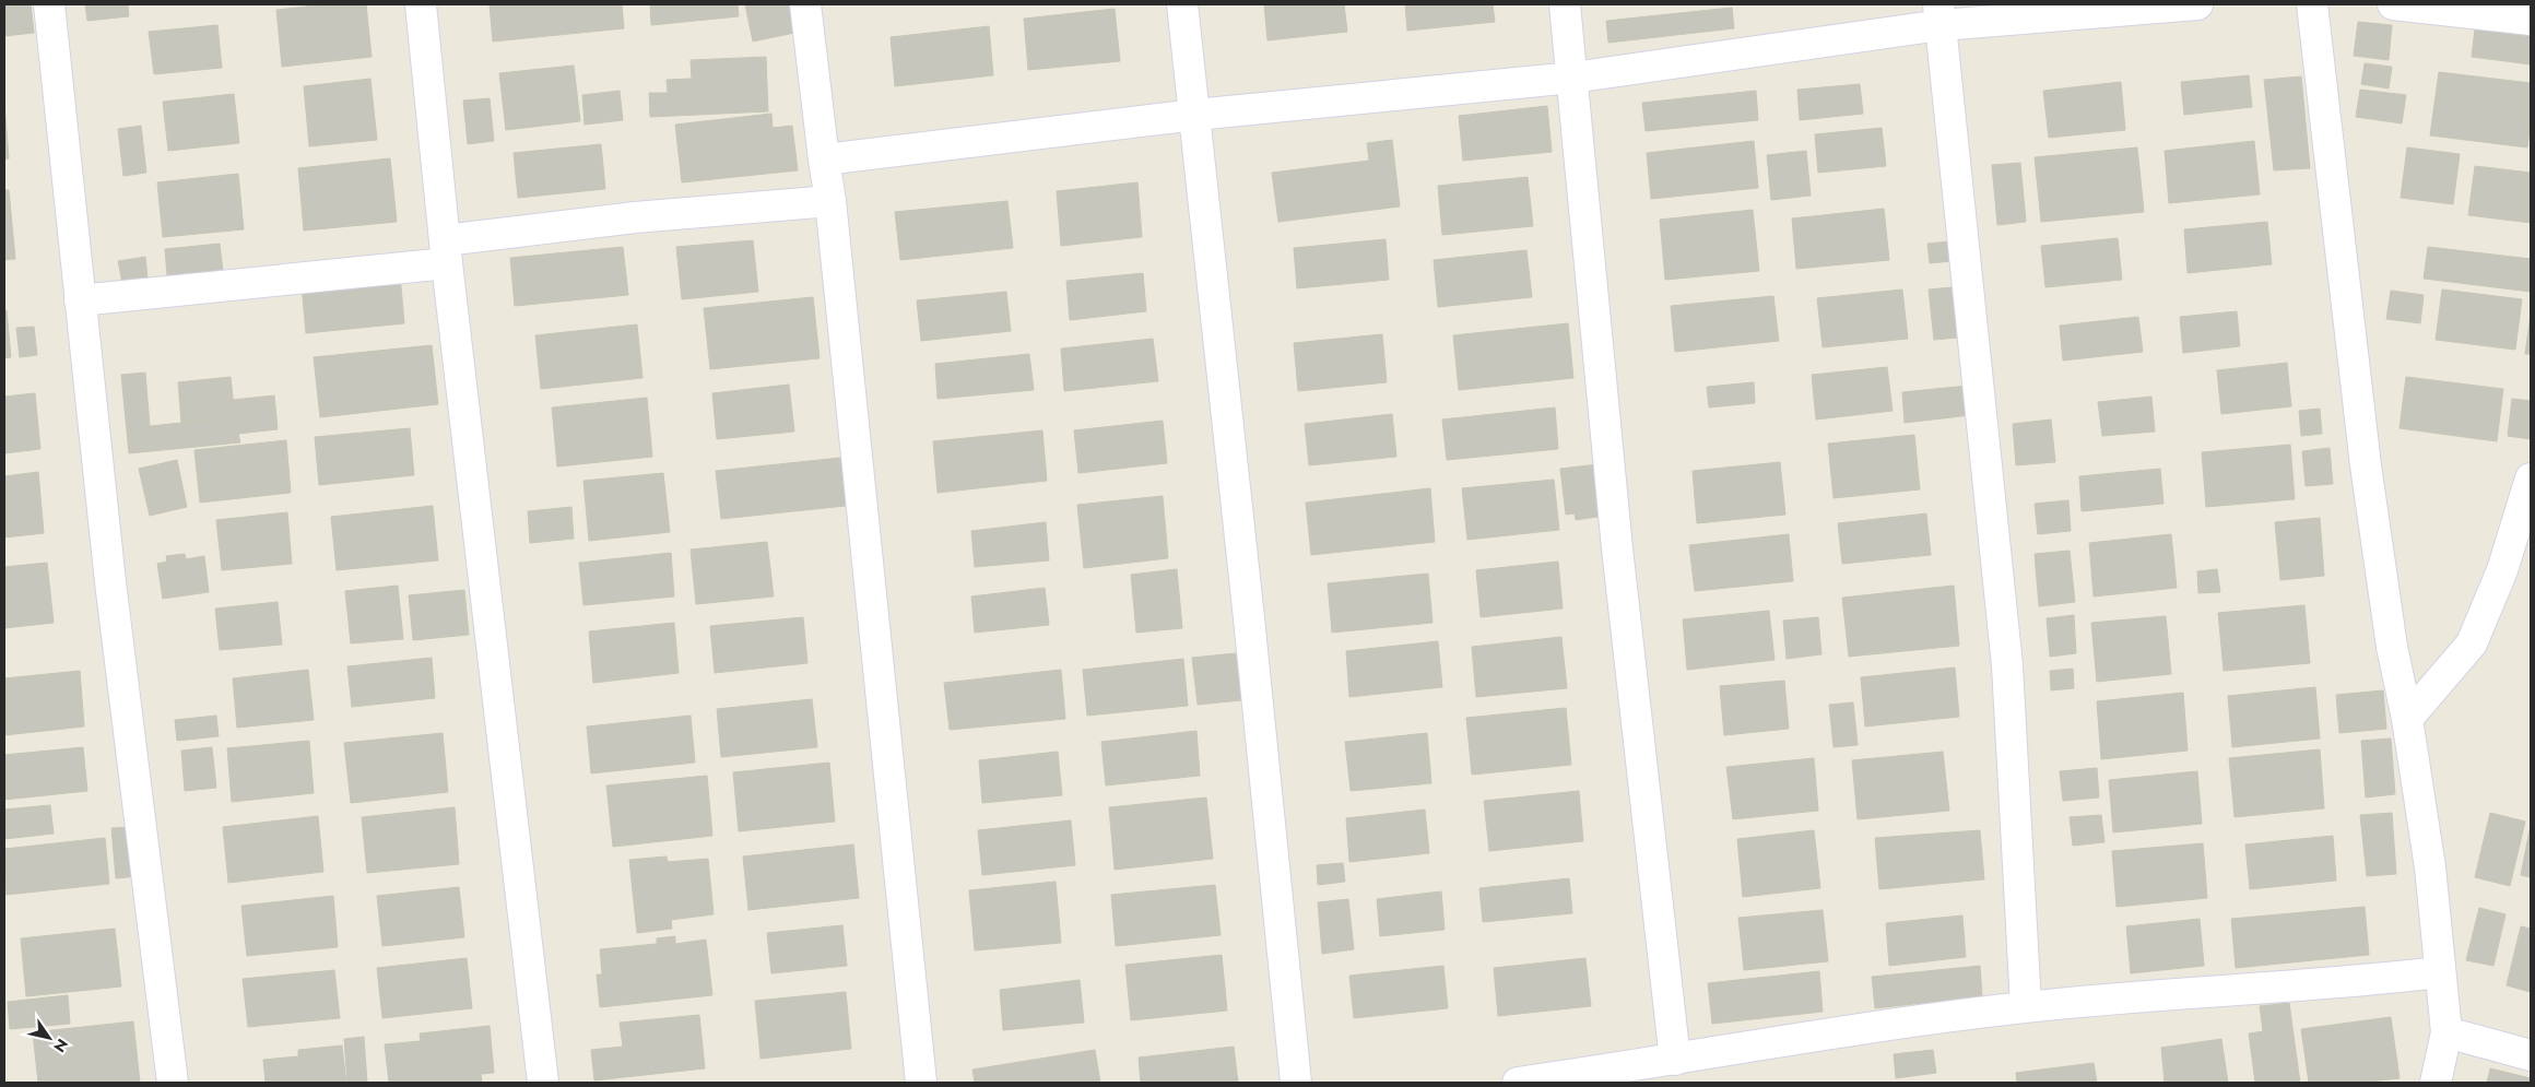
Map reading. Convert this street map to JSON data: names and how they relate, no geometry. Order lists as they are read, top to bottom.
{
  "north": "bottom right"
}
